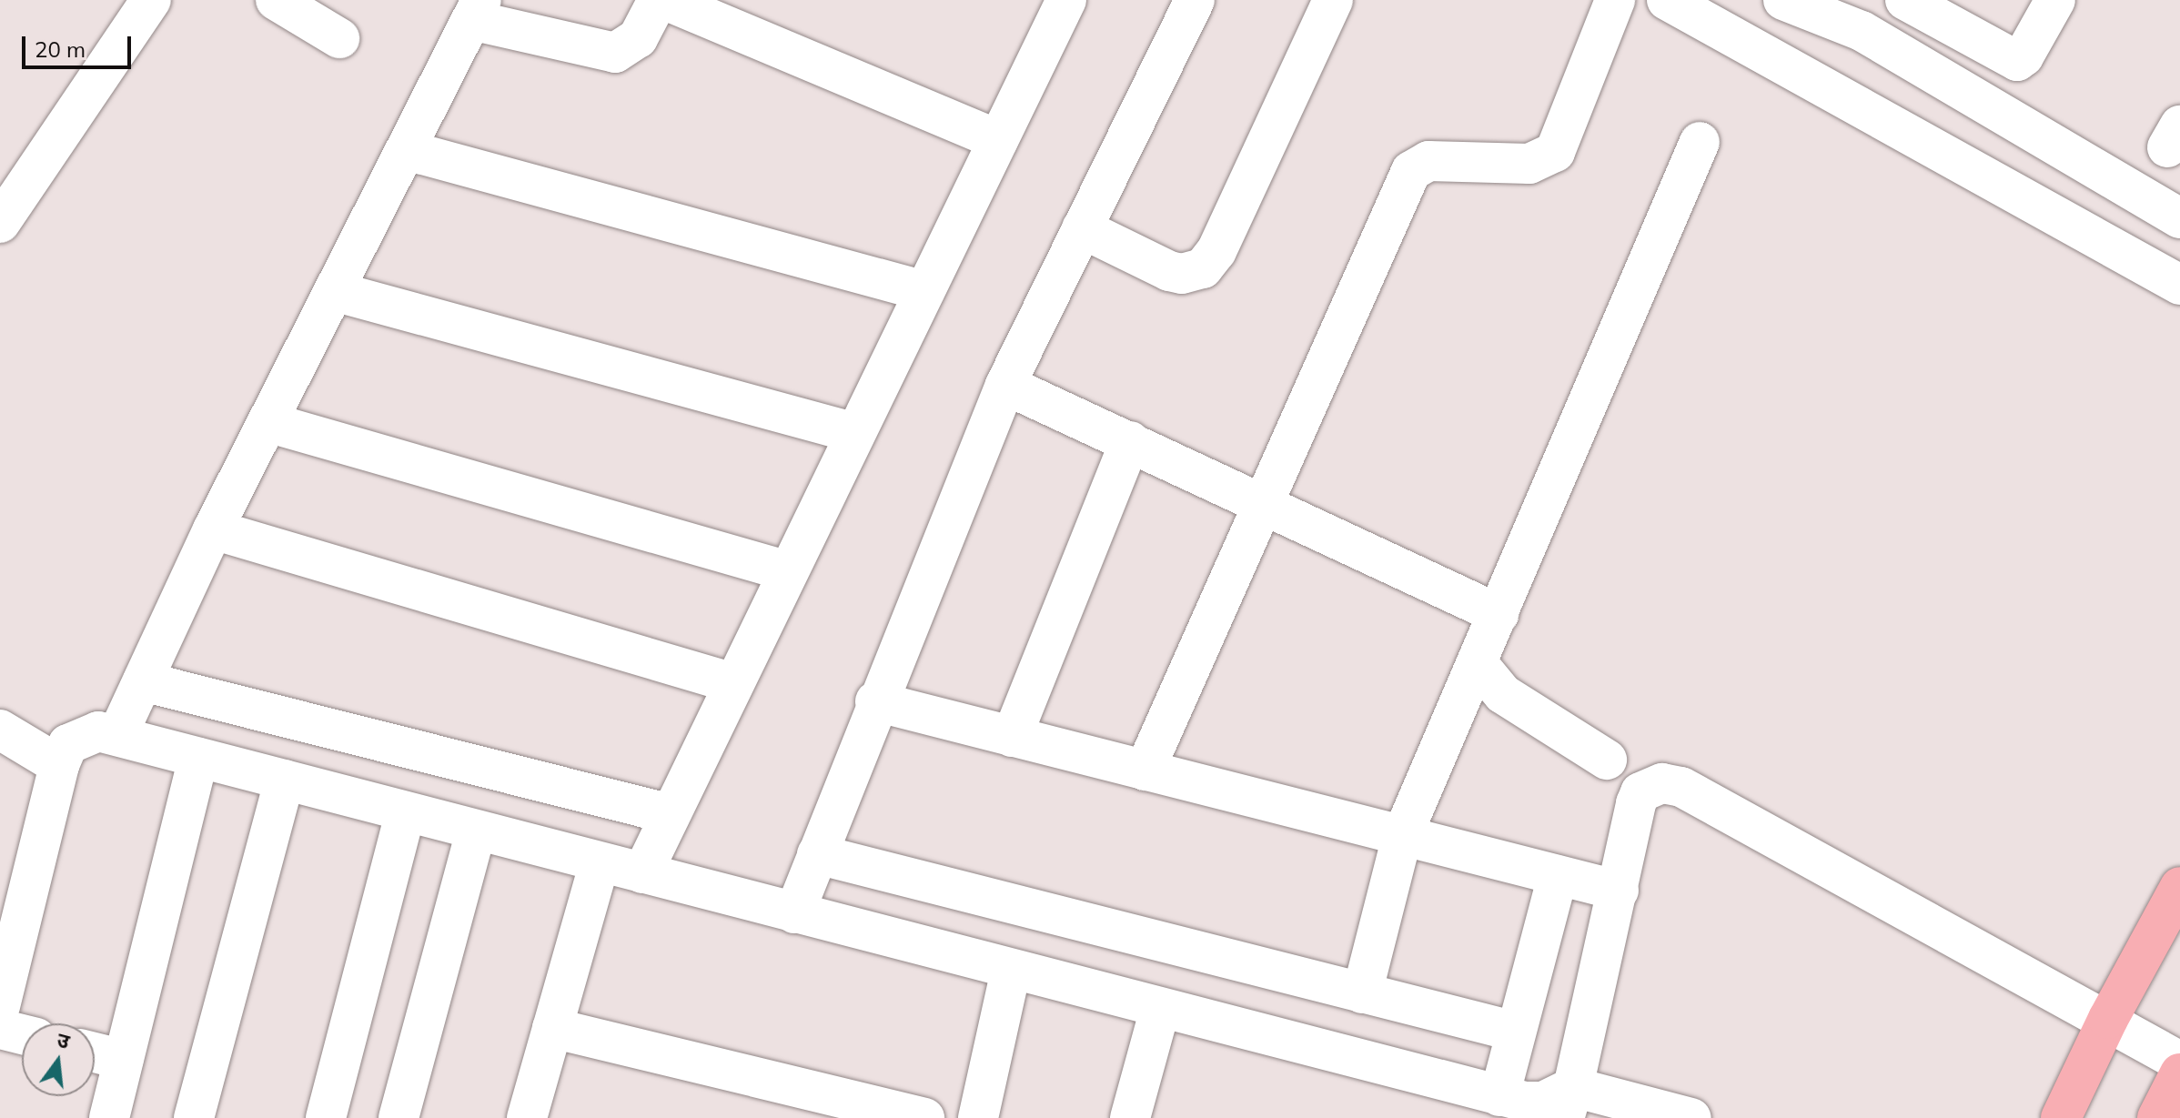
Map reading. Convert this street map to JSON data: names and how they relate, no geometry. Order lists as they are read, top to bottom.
{
  "scale_bar": "20 m",
  "north": "top"
}
